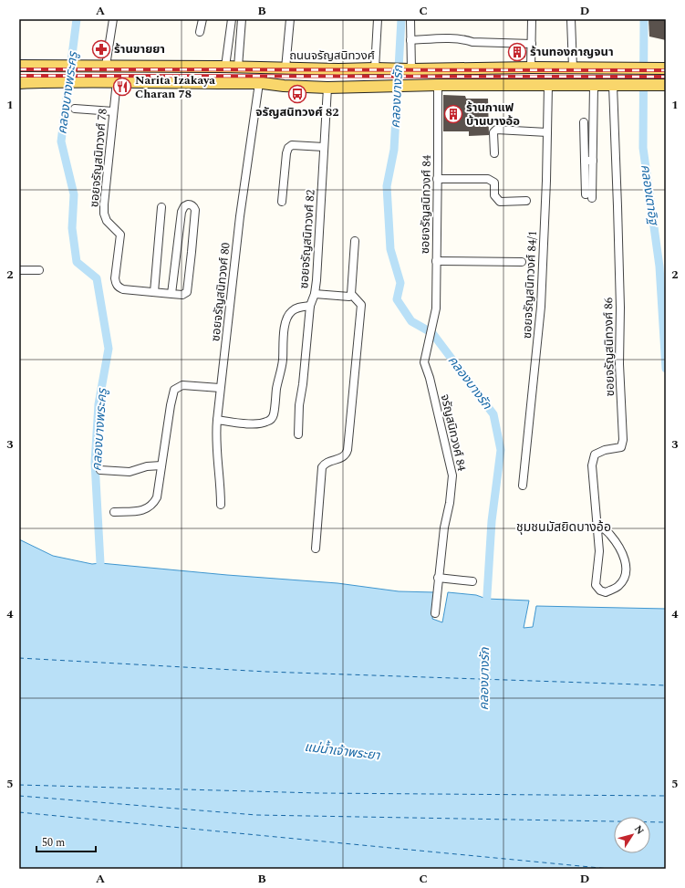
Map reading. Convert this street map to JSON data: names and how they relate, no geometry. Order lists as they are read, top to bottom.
{
  "streets": {
    "main road": ["ถนนจรัญสนิทวงศ์"],
    "street": [
      "ซอยจรัญสนิทวงศ์ 78",
      "ซอยจรัญสนิทวงศ์ 84",
      "ซอยจรัญสนิทวงศ์ 82",
      "ซอยจรัญสนิทวงศ์ 84/1",
      "ซอยจรัญสนิทวงศ์ 80",
      "ซอยจรัญสนิทวงศ์ 86",
      "จรัญสนิทวงศ์ 84"
    ]
  },
  "crossings": [
    ["ซอยจรัญสนิทวงศ์ 84", "จรัญสนิทวงศ์ 84"]
  ],
  "districts": ["ชุมชนมัสยิดบางอ้อ"],
  "water": [
    "คลองบางพระครู",
    "คลองบางรัก",
    "คลองเตาอิฐ",
    "แม่น้ำเจ้าพระยา"
  ],
  "places": {
    "pharmacy": ["ร้านขายยา"],
    "building": ["ร้านทองกาญจนา", "ร้านกาแฟ บ้านบางอ้อ"],
    "restaurant": ["Narita Izakaya Charan 78"],
    "bus stop": ["จรัญสนิทวงศ์ 82"]
  },
  "scale_bar": "50 m",
  "north": "top right",
  "grid": {
    "columns": [
      "A",
      "B",
      "C",
      "D"
    ],
    "rows": [
      "1",
      "2",
      "3",
      "4",
      "5"
    ]
  }
}
